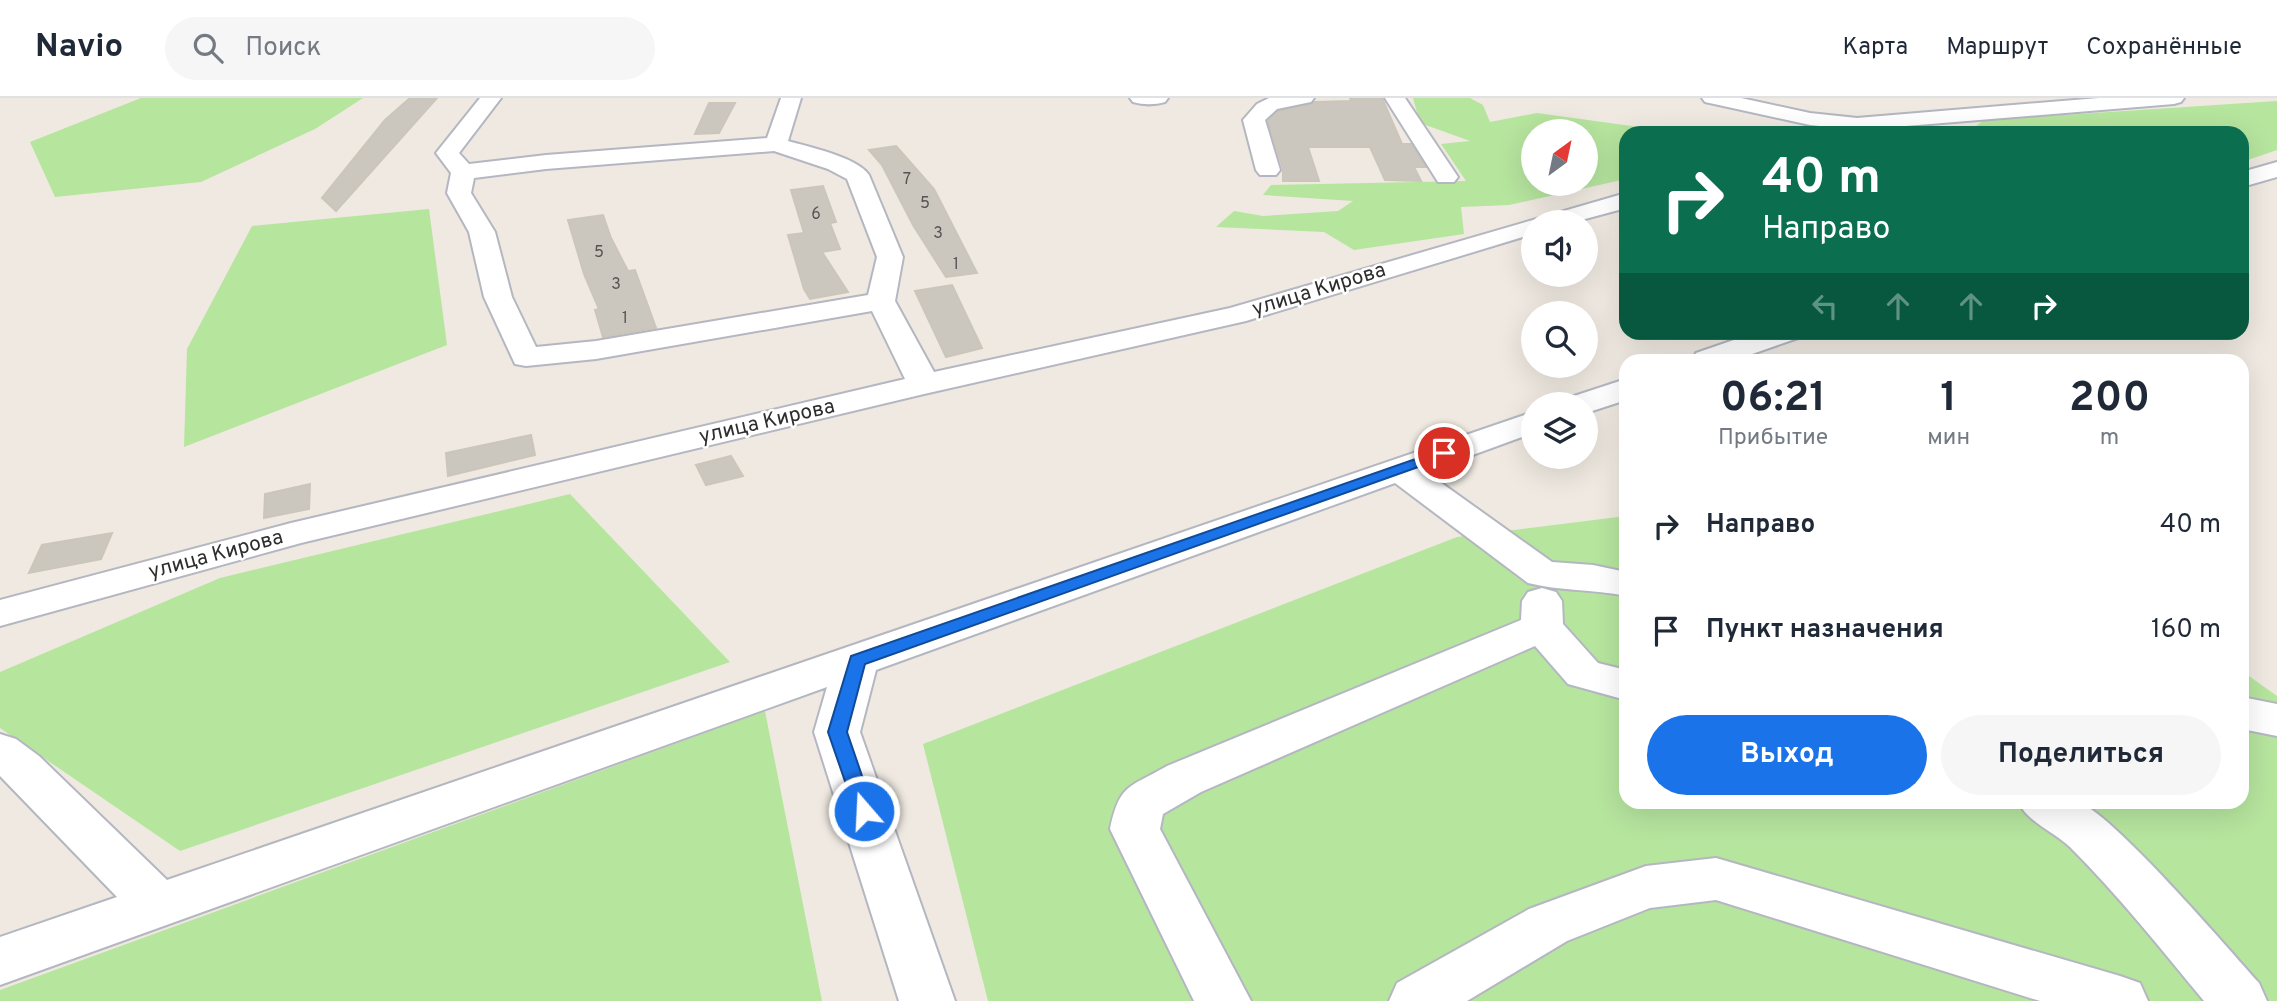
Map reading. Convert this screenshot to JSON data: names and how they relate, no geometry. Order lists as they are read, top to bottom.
{
  "streets": {
    "street": ["улица Кирова"]
  },
  "house_numbers": [
    "7",
    "5",
    "6",
    "3",
    "5",
    "1",
    "3",
    "1"
  ],
  "north": "top right",
  "page": {
    "header": "Navio",
    "search": "Поиск",
    "nav": ["Карта", "Маршрут", "Сохранённые"],
    "turn": ["40 m", "Направо"],
    "eta": [
      "06:21",
      "Прибытие",
      "1",
      "мин",
      "200",
      "m"
    ],
    "list": [
      {
        "name": "Направо",
        "value": "40 m"
      },
      {
        "name": "Пункт назначения",
        "value": "160 m"
      }
    ],
    "buttons": ["Выход", "Поделиться"]
  }
}
